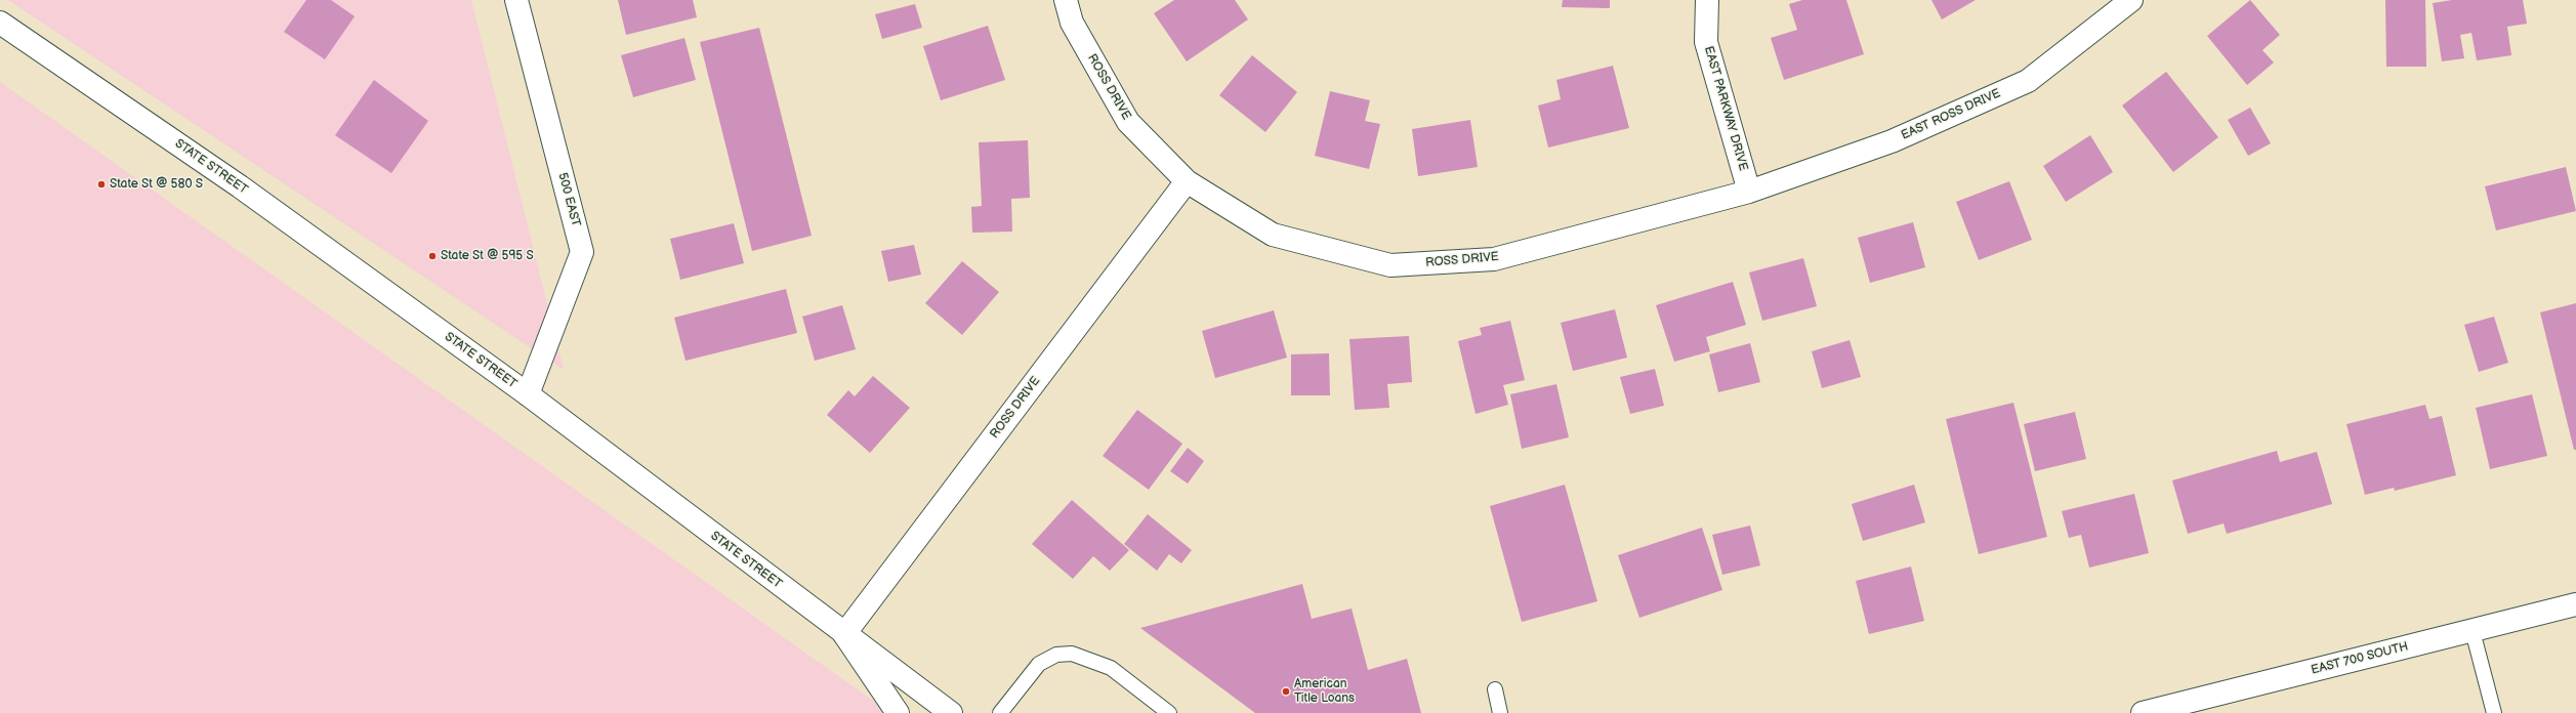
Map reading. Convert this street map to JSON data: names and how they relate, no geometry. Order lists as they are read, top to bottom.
{
  "streets": {
    "street": [
      "ROSS DRIVE",
      "EAST PARKWAY DRIVE",
      "EAST ROSS DRIVE",
      "STATE STREET",
      "500 EAST",
      "EAST 700 SOUTH"
    ]
  },
  "crossings": [
    ["ROSS DRIVE", "EAST PARKWAY DRIVE"],
    ["ROSS DRIVE", "EAST ROSS DRIVE"],
    ["ROSS DRIVE", "STATE STREET"],
    ["EAST PARKWAY DRIVE", "EAST ROSS DRIVE"],
    ["STATE STREET", "500 EAST"]
  ],
  "places": ["State St @ 580 S", "State St @ 595 S", "American Title Loans"]
}
